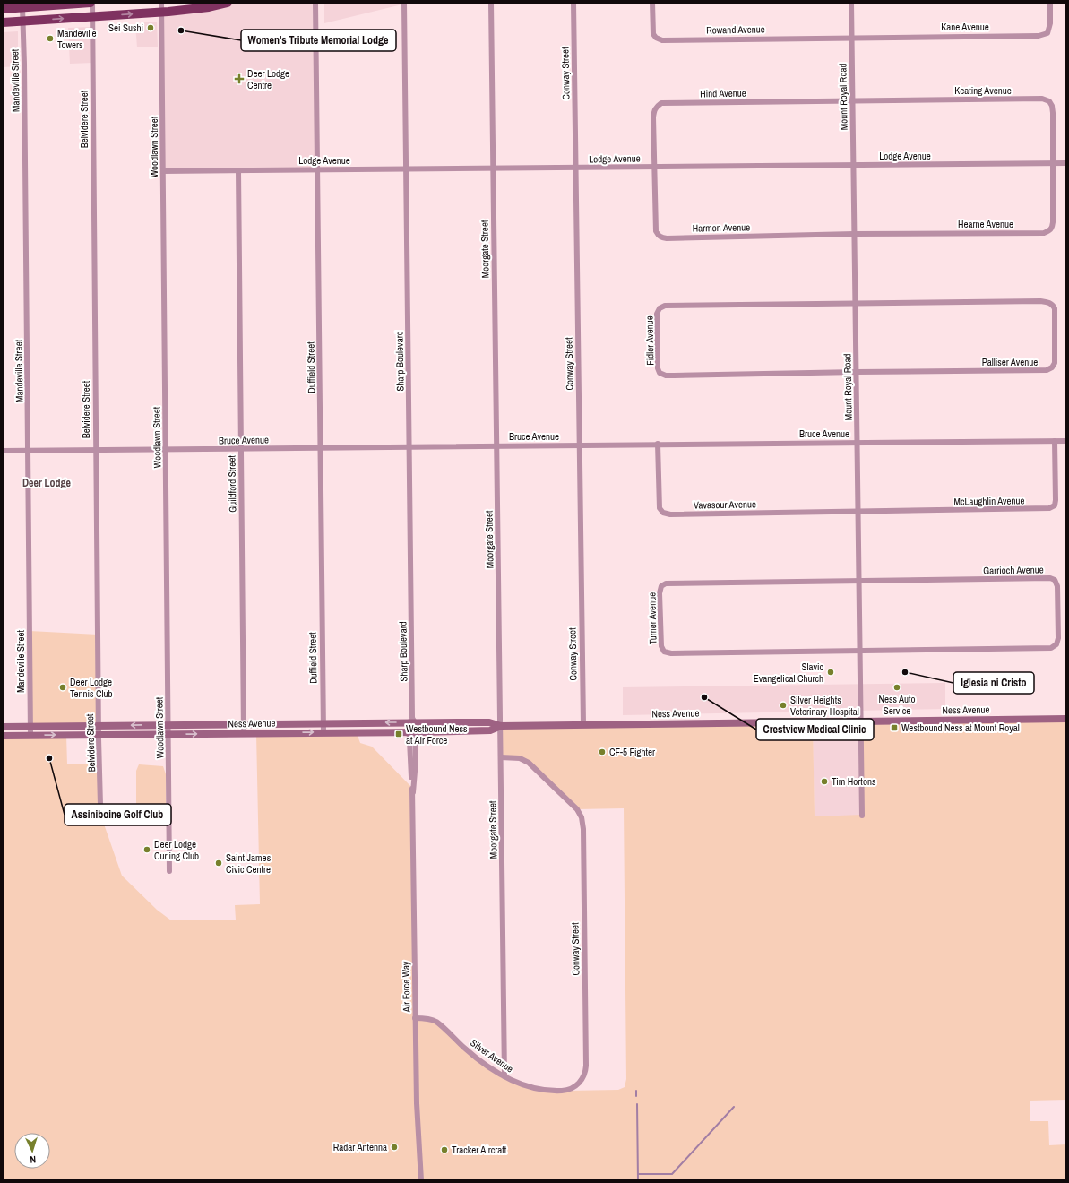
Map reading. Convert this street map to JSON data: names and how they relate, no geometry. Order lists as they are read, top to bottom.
{
  "streets": {
    "main road": ["Ness Avenue"],
    "street": [
      "Kane Avenue",
      "Rowand Avenue",
      "Conway Street",
      "Mandeville Street",
      "Keating Avenue",
      "Hind Avenue",
      "Mount Royal Road",
      "Belvidere Street",
      "Woodlawn Street",
      "Lodge Avenue",
      "Hearne Avenue",
      "Harmon Avenue",
      "Moorgate Street",
      "Fidler Avenue",
      "Sharp Boulevard",
      "Palliser Avenue",
      "Duffield Street",
      "Bruce Avenue",
      "Guildford Street",
      "McLaughlin Avenue",
      "Vavasour Avenue",
      "Garrioch Avenue",
      "Turner Avenue",
      "Air Force Way",
      "Silver Avenue"
    ]
  },
  "crossings": [
    ["Kane Avenue", "Rowand Avenue"],
    ["Kane Avenue", "Mount Royal Road"],
    ["Rowand Avenue", "Mount Royal Road"],
    ["Conway Street", "Lodge Avenue"],
    ["Conway Street", "Moorgate Street"],
    ["Conway Street", "Bruce Avenue"],
    ["Conway Street", "Ness Avenue"],
    ["Conway Street", "Silver Avenue"],
    ["Mandeville Street", "Bruce Avenue"],
    ["Mandeville Street", "Ness Avenue"],
    ["Keating Avenue", "Hind Avenue"],
    ["Keating Avenue", "Mount Royal Road"],
    ["Keating Avenue", "Lodge Avenue"],
    ["Keating Avenue", "Hearne Avenue"],
    ["Hind Avenue", "Mount Royal Road"],
    ["Hind Avenue", "Lodge Avenue"],
    ["Hind Avenue", "Harmon Avenue"],
    ["Mount Royal Road", "Lodge Avenue"],
    ["Mount Royal Road", "Hearne Avenue"],
    ["Mount Royal Road", "Harmon Avenue"],
    ["Mount Royal Road", "Fidler Avenue"],
    ["Mount Royal Road", "Palliser Avenue"],
    ["Mount Royal Road", "Bruce Avenue"],
    ["Mount Royal Road", "McLaughlin Avenue"],
    ["Mount Royal Road", "Vavasour Avenue"],
    ["Mount Royal Road", "Garrioch Avenue"],
    ["Mount Royal Road", "Turner Avenue"],
    ["Mount Royal Road", "Ness Avenue"],
    ["Belvidere Street", "Bruce Avenue"],
    ["Belvidere Street", "Ness Avenue"],
    ["Woodlawn Street", "Lodge Avenue"],
    ["Woodlawn Street", "Bruce Avenue"],
    ["Woodlawn Street", "Ness Avenue"],
    ["Lodge Avenue", "Hearne Avenue"],
    ["Lodge Avenue", "Harmon Avenue"],
    ["Lodge Avenue", "Moorgate Street"],
    ["Lodge Avenue", "Sharp Boulevard"],
    ["Lodge Avenue", "Duffield Street"],
    ["Lodge Avenue", "Guildford Street"],
    ["Hearne Avenue", "Harmon Avenue"],
    ["Moorgate Street", "Bruce Avenue"],
    ["Moorgate Street", "Ness Avenue"],
    ["Moorgate Street", "Silver Avenue"],
    ["Fidler Avenue", "Palliser Avenue"],
    ["Sharp Boulevard", "Bruce Avenue"],
    ["Sharp Boulevard", "Ness Avenue"],
    ["Sharp Boulevard", "Air Force Way"],
    ["Duffield Street", "Bruce Avenue"],
    ["Duffield Street", "Ness Avenue"],
    ["Bruce Avenue", "Guildford Street"],
    ["Bruce Avenue", "McLaughlin Avenue"],
    ["Bruce Avenue", "Vavasour Avenue"],
    ["Guildford Street", "Ness Avenue"],
    ["McLaughlin Avenue", "Vavasour Avenue"],
    ["Garrioch Avenue", "Turner Avenue"],
    ["Ness Avenue", "Air Force Way"],
    ["Air Force Way", "Silver Avenue"]
  ],
  "districts": ["Deer Lodge"],
  "places": {
    "other": [
      "Sei Sushi",
      "Women's Tribute Memorial Lodge",
      "Mandeville Towers",
      "Slavic Evangelical Church",
      "Iglesia ni Cristo",
      "Deer Lodge Tennis Club",
      "Ness Auto Service",
      "Crestview Medical Clinic",
      "Silver Heights Veterinary Hospital",
      "CF-5 Fighter",
      "Assiniboine Golf Club",
      "Tim Hortons",
      "Deer Lodge Curling Club",
      "Saint James Civic Centre",
      "Radar Antenna",
      "Tracker Aircraft"
    ],
    "health": ["Deer Lodge Centre"],
    "transit": ["Westbound Ness at Mount Royal", "Westbound Ness at Air Force"]
  },
  "north": "bottom"
}
